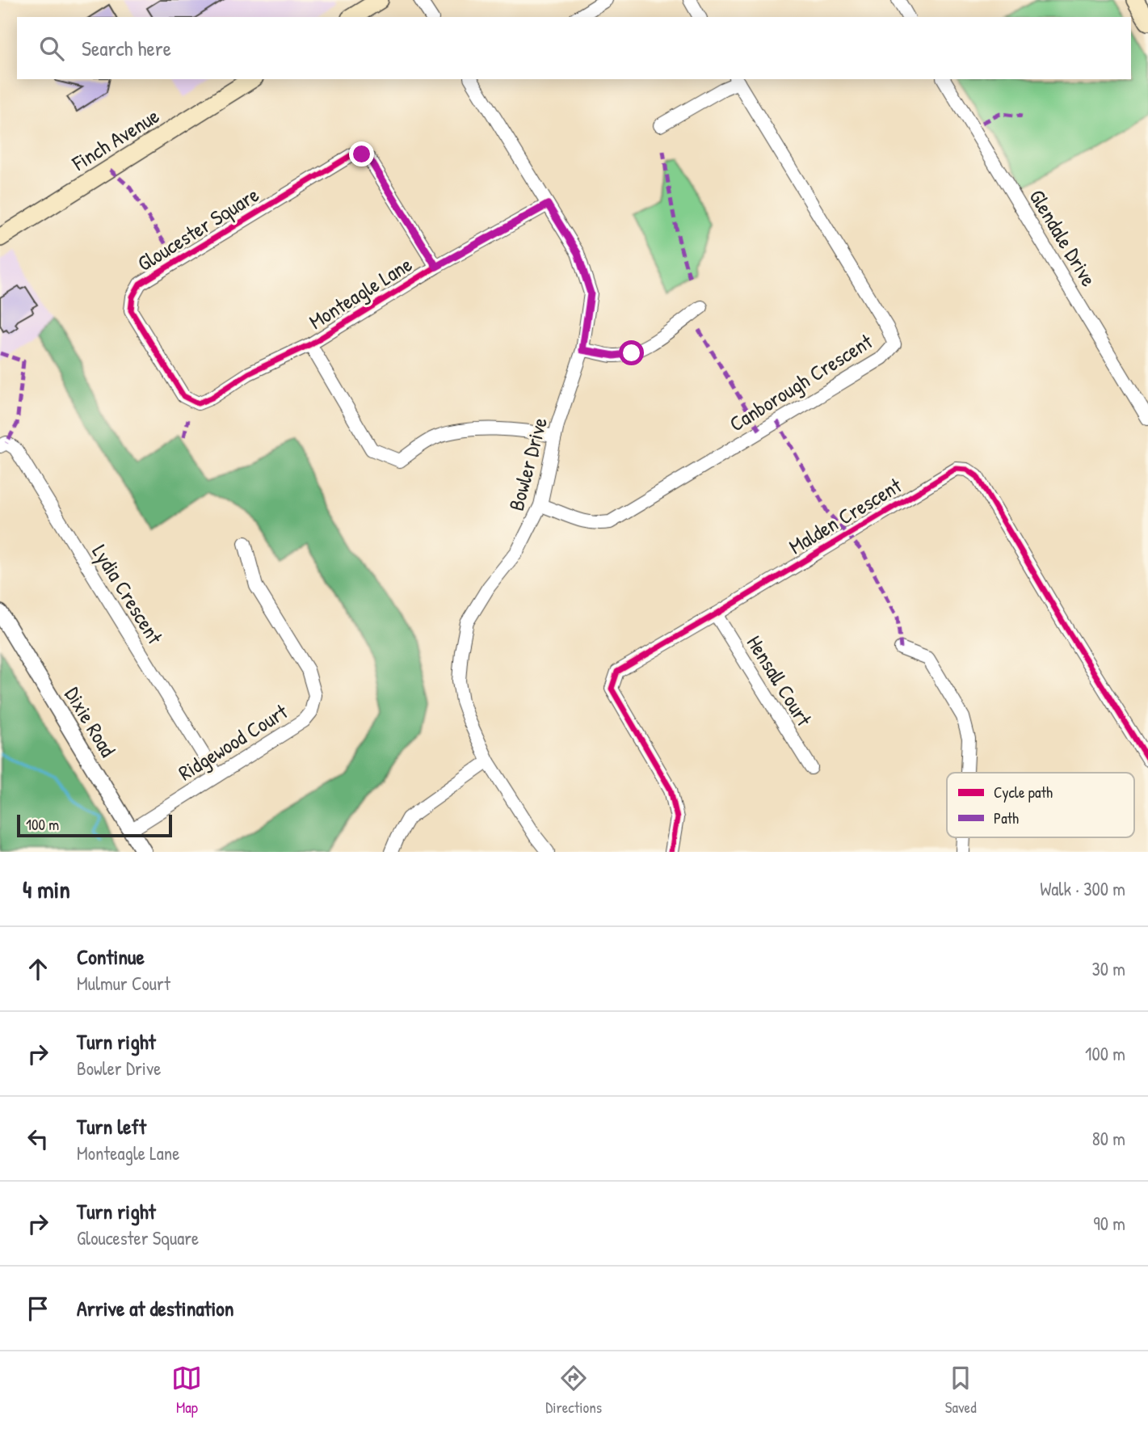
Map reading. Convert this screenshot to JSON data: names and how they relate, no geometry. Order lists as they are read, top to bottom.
{
  "streets": {
    "main road": ["Finch Avenue"],
    "street": [
      "Gloucester Square",
      "Glendale Drive",
      "Monteagle Lane",
      "Canborough Crescent",
      "Bowler Drive",
      "Malden Crescent",
      "Lydia Crescent",
      "Hensall Court",
      "Dixie Road",
      "Ridgewood Court"
    ]
  },
  "crossings": [
    ["Gloucester Square", "Monteagle Lane"],
    ["Monteagle Lane", "Bowler Drive"],
    ["Canborough Crescent", "Bowler Drive"],
    ["Malden Crescent", "Hensall Court"],
    ["Lydia Crescent", "Ridgewood Court"],
    ["Dixie Road", "Ridgewood Court"]
  ],
  "legend": ["Cycle path", "Path"],
  "scale_bar": "100 m",
  "page": {
    "search": "Search here",
    "scale": "100 m",
    "heading": ["4 min", "Walk · 300 m"],
    "list": [
      ["Continue", "Mulmur Court", "30 m"],
      ["Turn right", "Bowler Drive", "100 m"],
      ["Turn left", "Monteagle Lane", "80 m"],
      ["Turn right", "Gloucester Square", "90 m"],
      "Arrive at destination"
    ],
    "nav": ["Map", "Directions", "Saved"]
  }
}
